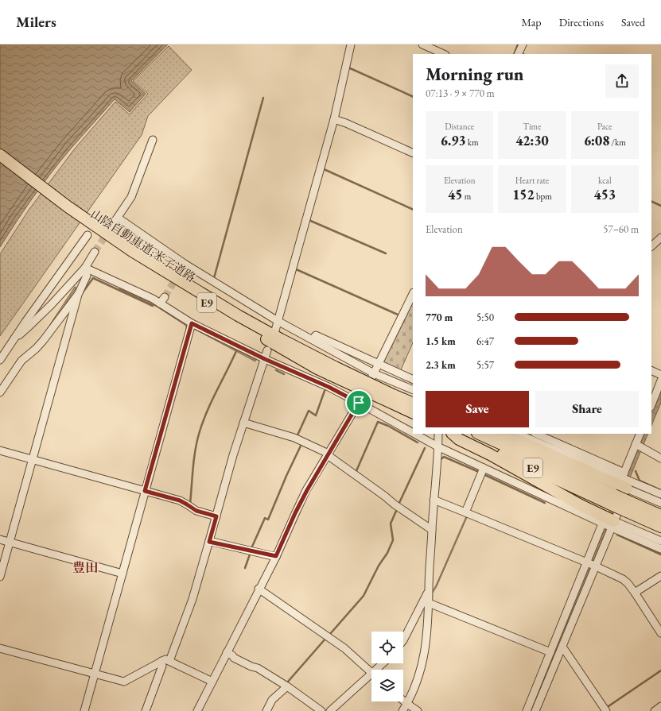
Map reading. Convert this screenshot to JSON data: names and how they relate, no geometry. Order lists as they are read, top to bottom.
{
  "streets": {
    "highway": ["山陰自動車道;米子道路", "E9"]
  },
  "districts": ["豊田"],
  "page": {
    "header": "Milers",
    "nav": ["Map", "Directions", "Saved"],
    "heading": ["Morning run", "07:13 · 9 × 770 m"],
    "stats": [
      ["Distance", "6.93 km"],
      ["Time", "42:30"],
      ["Pace", "6:08 /km"],
      ["Elevation", "45 m"],
      ["Heart rate", "152 bpm"],
      ["kcal", "453"]
    ],
    "chart": ["Elevation", "57–60 m"],
    "list": [
      {
        "name": "770 m",
        "note": "5:50"
      },
      {
        "name": "1.5 km",
        "note": "6:47"
      },
      {
        "name": "2.3 km",
        "note": "5:57"
      }
    ],
    "buttons": ["Save", "Share"]
  }
}
